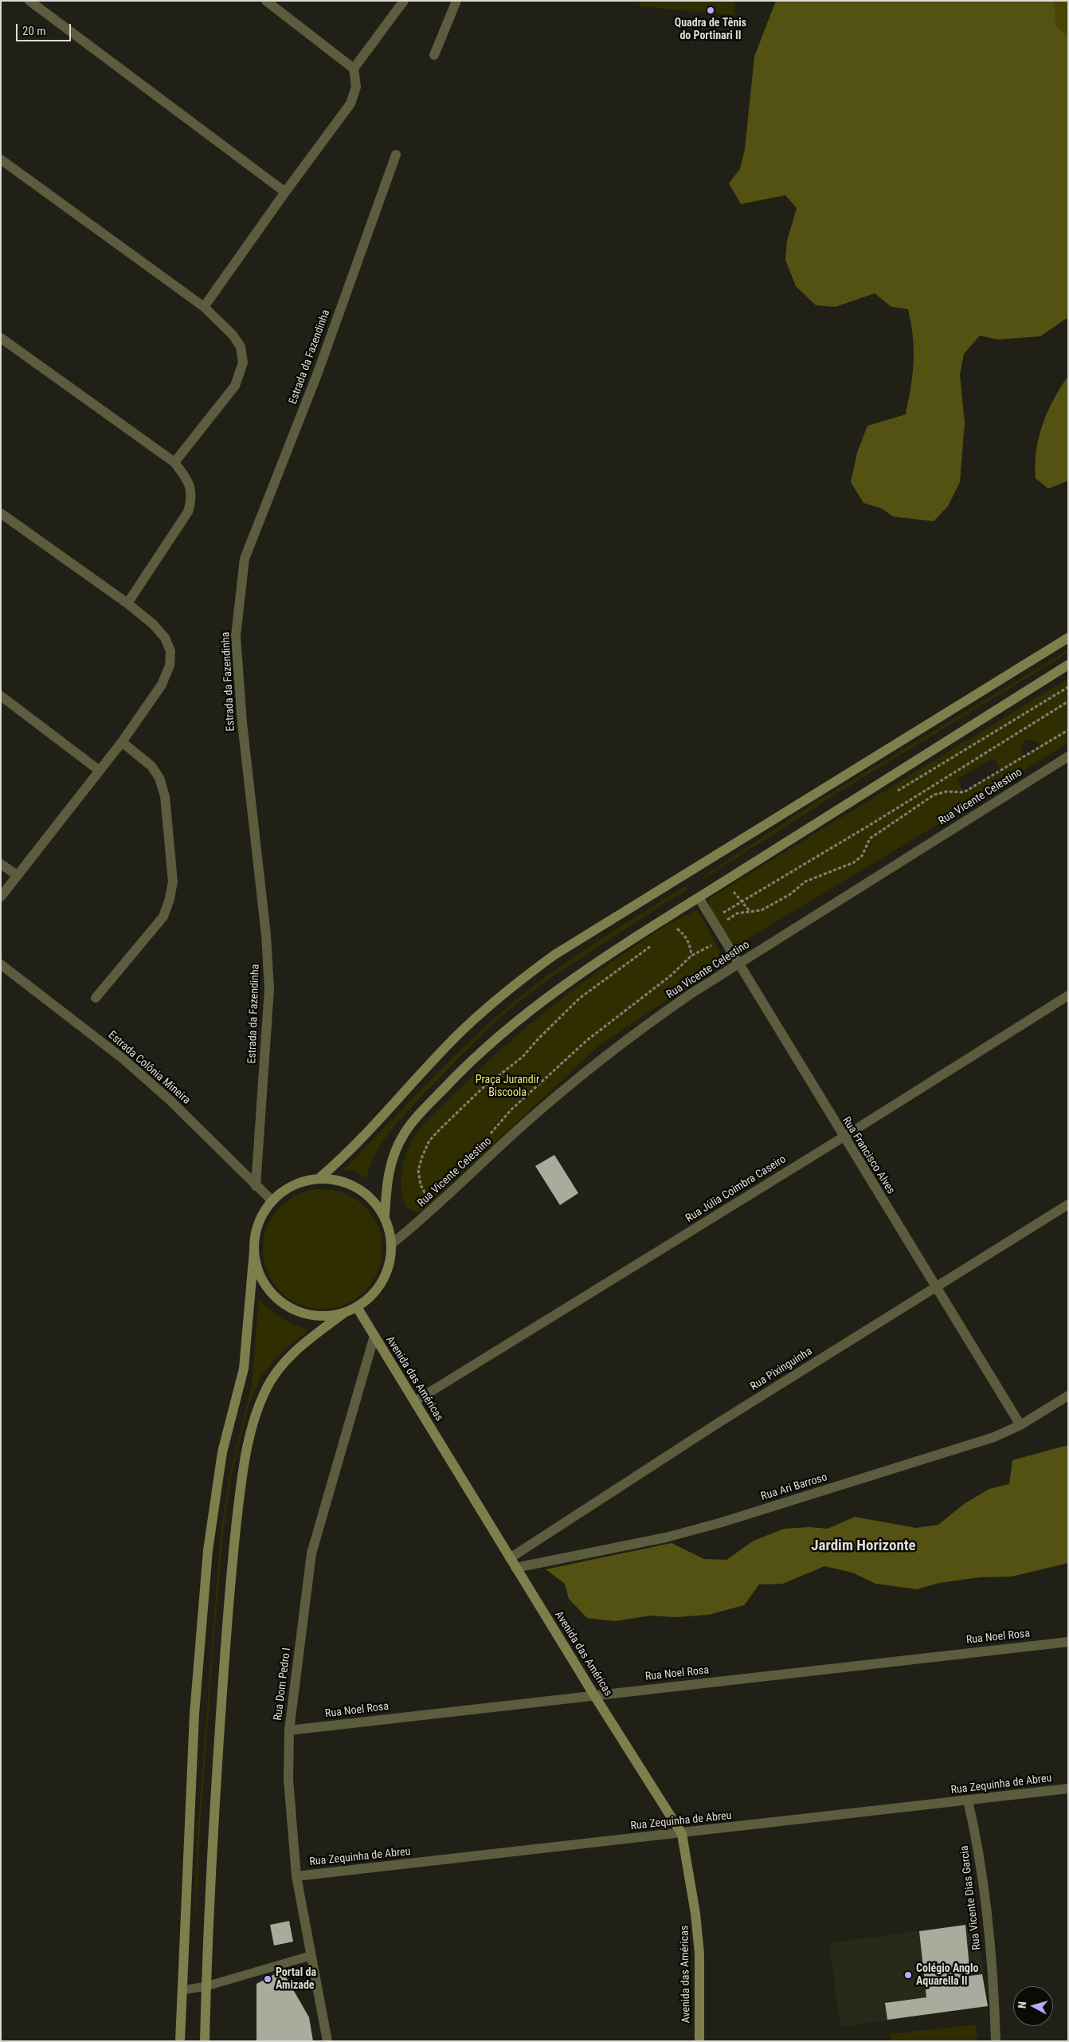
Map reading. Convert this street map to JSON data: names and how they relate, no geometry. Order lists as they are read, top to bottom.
{
  "streets": {
    "main road": ["Avenida das Américas"],
    "street": [
      "Estrada da Fazendinha",
      "Rua Vicente Celestino",
      "Estrada Colônia Mineira",
      "Rua Francisco Alves",
      "Rua Júlia Coimbra Caseiro",
      "Rua Pixinguinha",
      "Rua Ari Barroso",
      "Rua Noel Rosa",
      "Rua Dom Pedro I",
      "Rua Zequinha de Abreu",
      "Rua Vicente Dias Garcia"
    ]
  },
  "crossings": [
    ["Estrada da Fazendinha", "Estrada Colônia Mineira"],
    ["Rua Vicente Celestino", "Estrada Colônia Mineira"],
    ["Rua Vicente Celestino", "Rua Francisco Alves"],
    ["Rua Vicente Celestino", "Avenida das Américas"],
    ["Estrada Colônia Mineira", "Avenida das Américas"],
    ["Rua Francisco Alves", "Rua Júlia Coimbra Caseiro"],
    ["Rua Francisco Alves", "Rua Pixinguinha"],
    ["Rua Francisco Alves", "Rua Ari Barroso"],
    ["Rua Júlia Coimbra Caseiro", "Avenida das Américas"],
    ["Rua Pixinguinha", "Avenida das Américas"],
    ["Avenida das Américas", "Rua Ari Barroso"],
    ["Avenida das Américas", "Rua Noel Rosa"],
    ["Avenida das Américas", "Rua Dom Pedro I"],
    ["Avenida das Américas", "Rua Zequinha de Abreu"],
    ["Rua Noel Rosa", "Rua Dom Pedro I"],
    ["Rua Dom Pedro I", "Rua Zequinha de Abreu"],
    ["Rua Zequinha de Abreu", "Rua Vicente Dias Garcia"]
  ],
  "districts": ["Jardim Horizonte"],
  "parks": ["Praça Jurandir Biscoola"],
  "places": ["Quadra de Tênis do Portinari II", "Colégio Anglo Aquarella II", "Portal da Amizade"],
  "scale_bar": "20 m",
  "north": "left"
}
